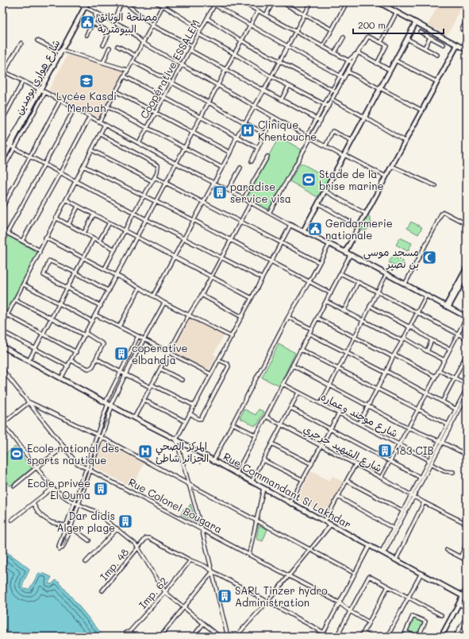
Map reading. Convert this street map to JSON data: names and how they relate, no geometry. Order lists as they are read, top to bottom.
{
  "streets": {
    "main road": ["شارع هواري بومدين", "Rue Commandant Si Lakhdar"],
    "street": [
      "Coopérative ESSALEM",
      "شارع موحند وعماره",
      "شارع الشهيد جرجري",
      "Rue Colonel Bougara",
      "Imp. 48",
      "Imp. 62"
    ]
  },
  "crossings": [
    ["Imp. 48", "Imp. 62"]
  ],
  "places": {
    "public building": ["مصلحة الوثائق البيومترية", "Gendarmerie nationale"],
    "school or university": ["Lycée Kasdi Merbah"],
    "hospital": ["Clinique Khentouche", "المركز الصحي الجزائر شاطئ"],
    "sports": ["Stade de la brise marine", "Ecole national des sports nautique"],
    "building": [
      "paradise service visa",
      "coperative elbahdja",
      "183 CIB",
      "Ecole privée El Ouma",
      "Dar didis Alger plage",
      "SARL Tinzer hydro Administration"
    ],
    "mosque": ["مسجد موسى بن نصير"]
  },
  "scale_bar": "200 m"
}
